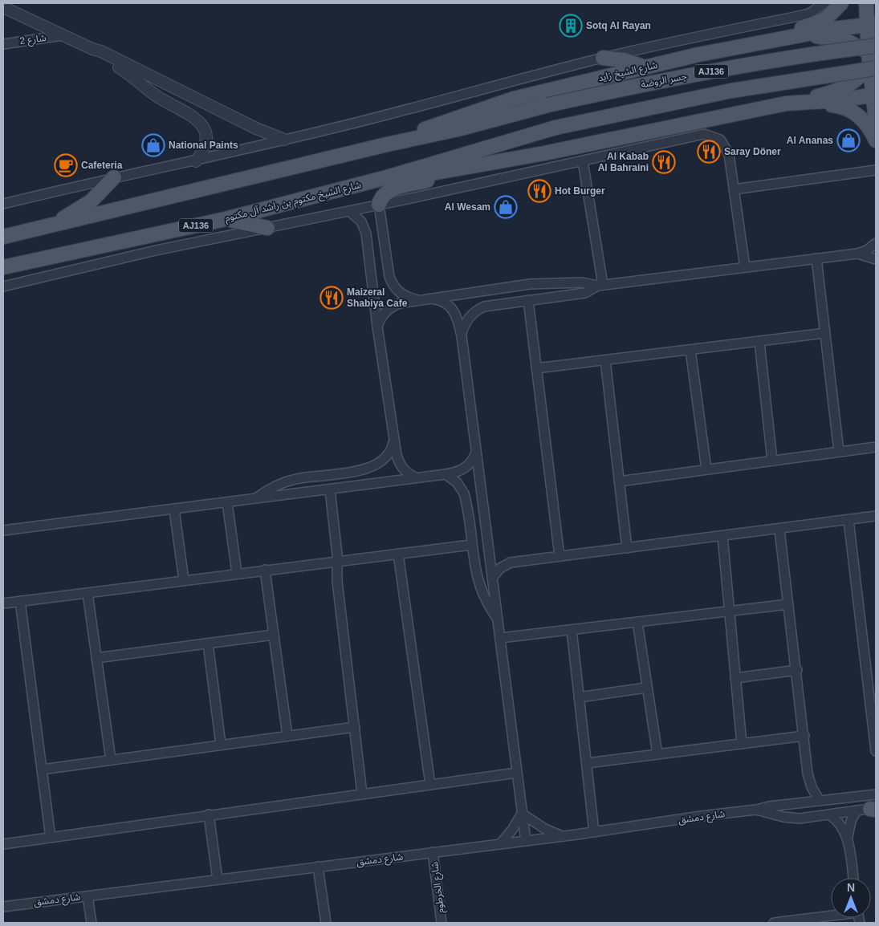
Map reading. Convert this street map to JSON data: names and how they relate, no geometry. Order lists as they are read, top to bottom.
{
  "streets": {
    "main road": [
      "شارع الشيخ زايد",
      "AJ136",
      "جسر الروضة",
      "شارع الشيخ مكتوم بن راشد آل مكتوم"
    ],
    "street": ["شارع 2", "شارع دمشق", "شارع الخرطوم"]
  },
  "crossings": [
    ["شارع الشيخ زايد", "AJ136"],
    ["شارع الشيخ زايد", "جسر الروضة"],
    ["AJ136", "جسر الروضة"],
    ["جسر الروضة", "شارع الشيخ مكتوم بن راشد آل مكتوم"],
    ["شارع دمشق", "شارع الخرطوم"]
  ],
  "places": {
    "building": ["Sotq Al Rayan"],
    "shop": ["Al Ananas", "National Paints", "Al Wesam"],
    "restaurant": [
      "Saray Döner",
      "Al Kabab Al Bahraini",
      "Hot Burger",
      "Maizeral Shabiya Cafe"
    ],
    "cafe": ["Cafeteria"]
  },
  "north": "top"
}
